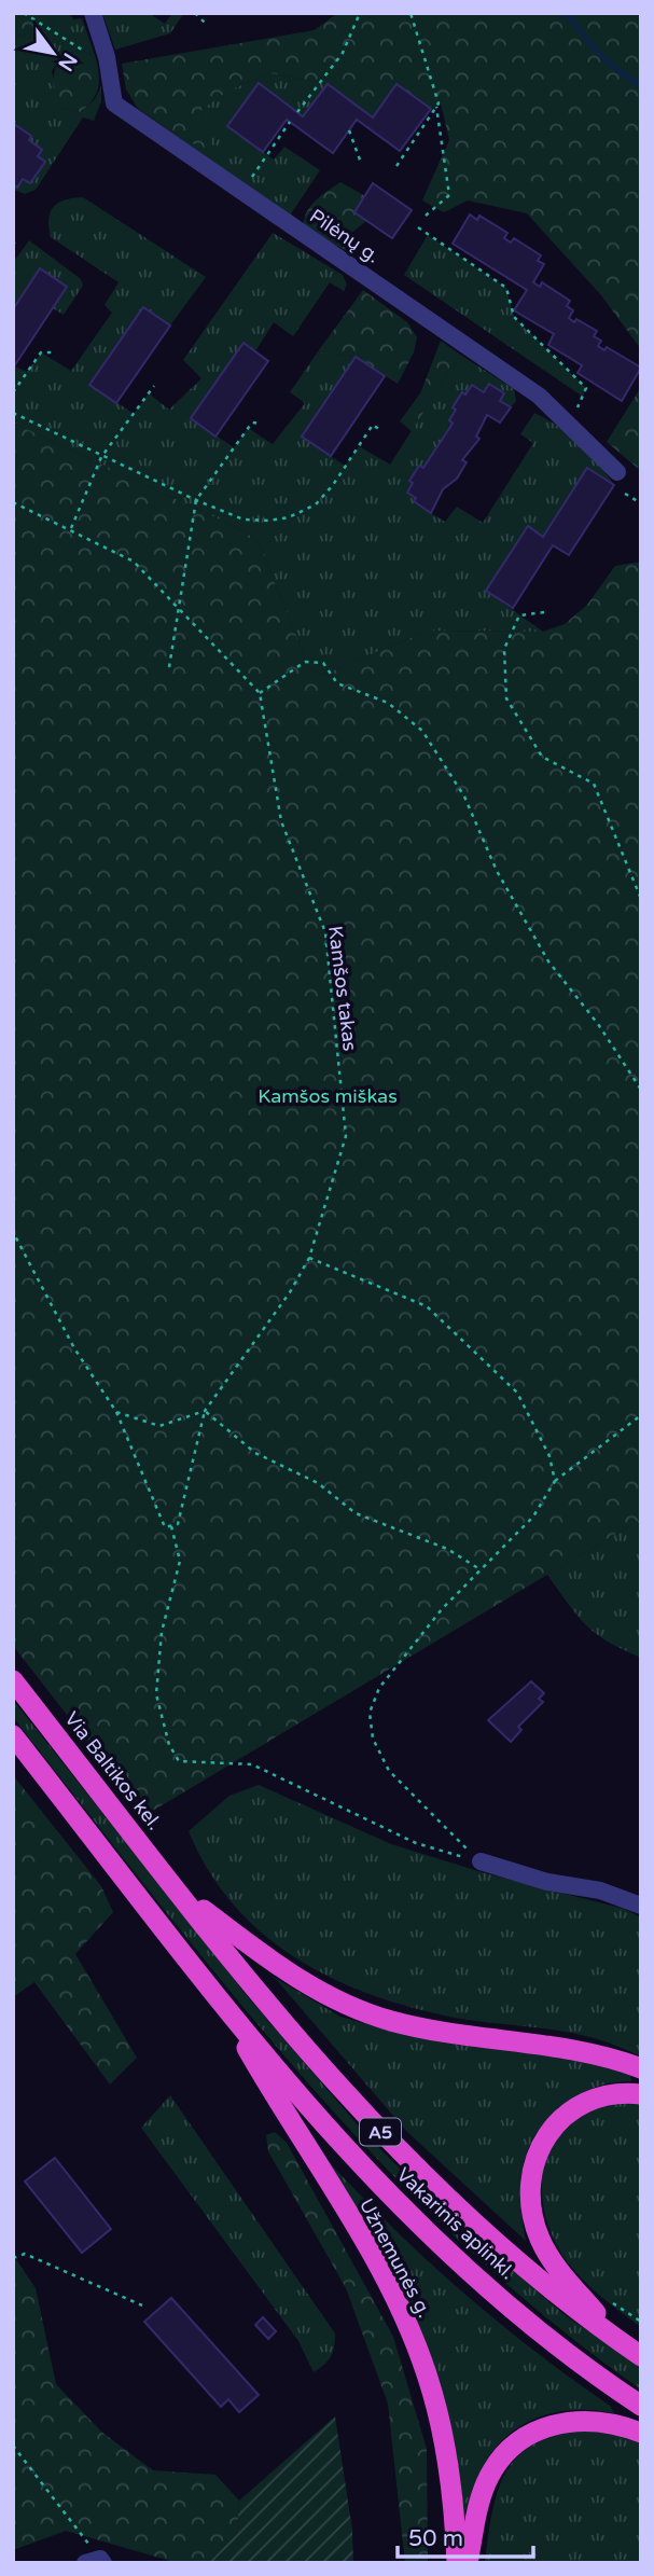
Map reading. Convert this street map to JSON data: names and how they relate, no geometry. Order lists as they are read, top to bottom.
{
  "streets": {
    "highway": [
      "Via Baltikos kel.",
      "A5",
      "Vakarinis aplinkl.",
      "Užnemunės g."
    ],
    "street": ["Pilėnų g."],
    "path": ["Kamšos takas"]
  },
  "crossings": [
    ["Via Baltikos kel.", "Vakarinis aplinkl."],
    ["Vakarinis aplinkl.", "Užnemunės g."]
  ],
  "parks": ["Kamšos miškas"],
  "scale_bar": "50 m",
  "north": "bottom right"
}
